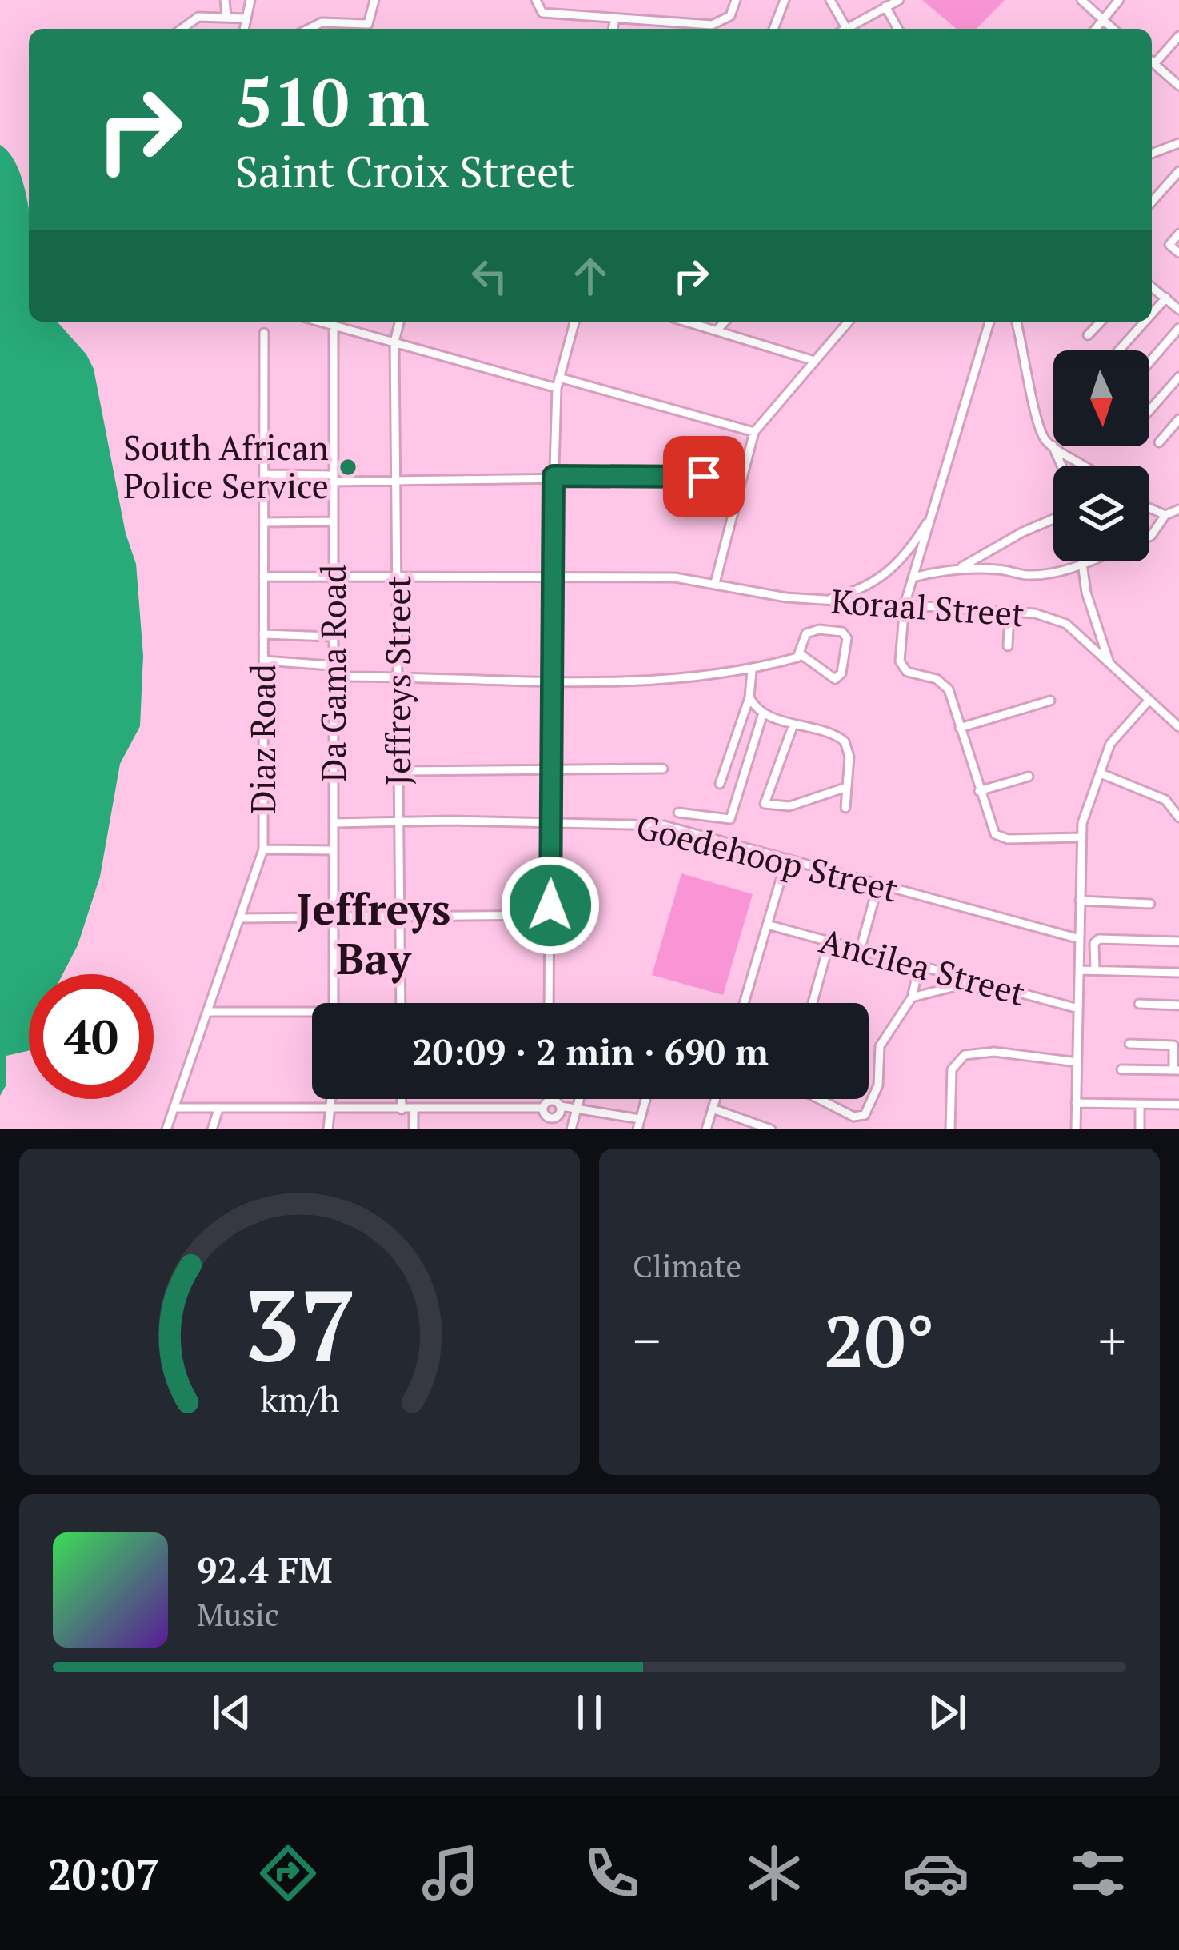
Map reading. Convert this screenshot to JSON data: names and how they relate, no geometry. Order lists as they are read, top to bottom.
{
  "streets": {
    "street": [
      "Koraal Street",
      "Da Gama Road",
      "Jeffreys Street",
      "Diaz Road",
      "Goedehoop Street",
      "Ancilea Street"
    ]
  },
  "crossings": [
    ["Koraal Street", "Da Gama Road"],
    ["Koraal Street", "Jeffreys Street"],
    ["Koraal Street", "Diaz Road"],
    ["Da Gama Road", "Goedehoop Street"],
    ["Jeffreys Street", "Goedehoop Street"]
  ],
  "districts": ["Jeffreys Bay"],
  "places": ["South African Police Service"],
  "north": "bottom",
  "page": {
    "turn": ["510 m", "Saint Croix Street"],
    "limit": "40",
    "trip": "20:09 · 2 min · 690 m",
    "tile": "Climate",
    "heat": ["−", "20°", "+"],
    "song": ["92.4 FM", "Music"],
    "tabs": "20:07",
    "gauge": ["37", "km/h"]
  }
}
